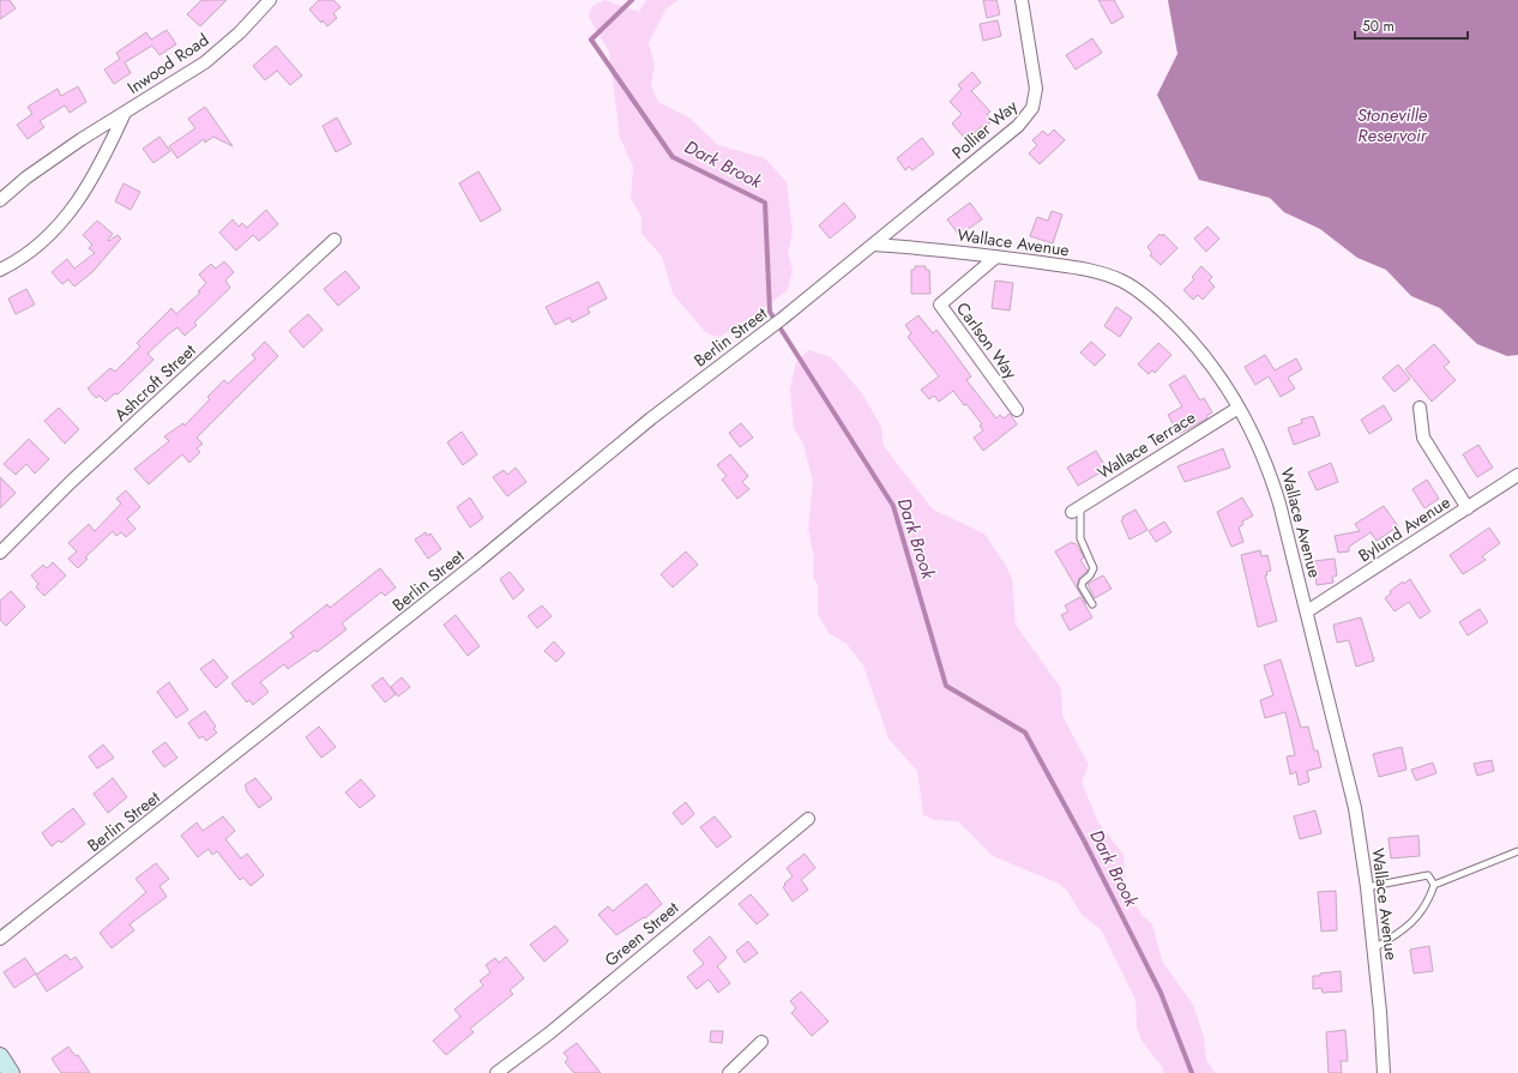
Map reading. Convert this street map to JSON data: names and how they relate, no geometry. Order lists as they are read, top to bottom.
{
  "streets": {
    "street": [
      "Inwood Road",
      "Pollier Way",
      "Wallace Avenue",
      "Berlin Street",
      "Carlson Way",
      "Ashcroft Street",
      "Wallace Terrace",
      "Bylund Avenue",
      "Green Street"
    ]
  },
  "crossings": [
    ["Pollier Way", "Wallace Avenue"],
    ["Pollier Way", "Berlin Street"],
    ["Wallace Avenue", "Berlin Street"],
    ["Wallace Avenue", "Carlson Way"],
    ["Wallace Avenue", "Wallace Terrace"],
    ["Wallace Avenue", "Bylund Avenue"]
  ],
  "water": ["Stoneville Reservoir", "Dark Brook"],
  "scale_bar": "50 m"
}
